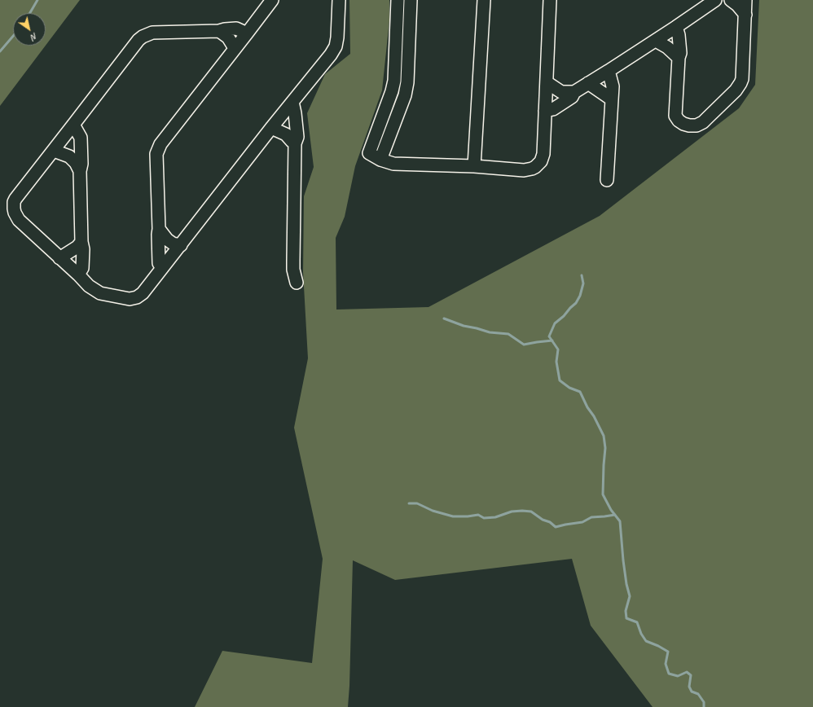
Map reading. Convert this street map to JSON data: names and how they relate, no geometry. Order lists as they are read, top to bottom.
{
  "north": "bottom right"
}
